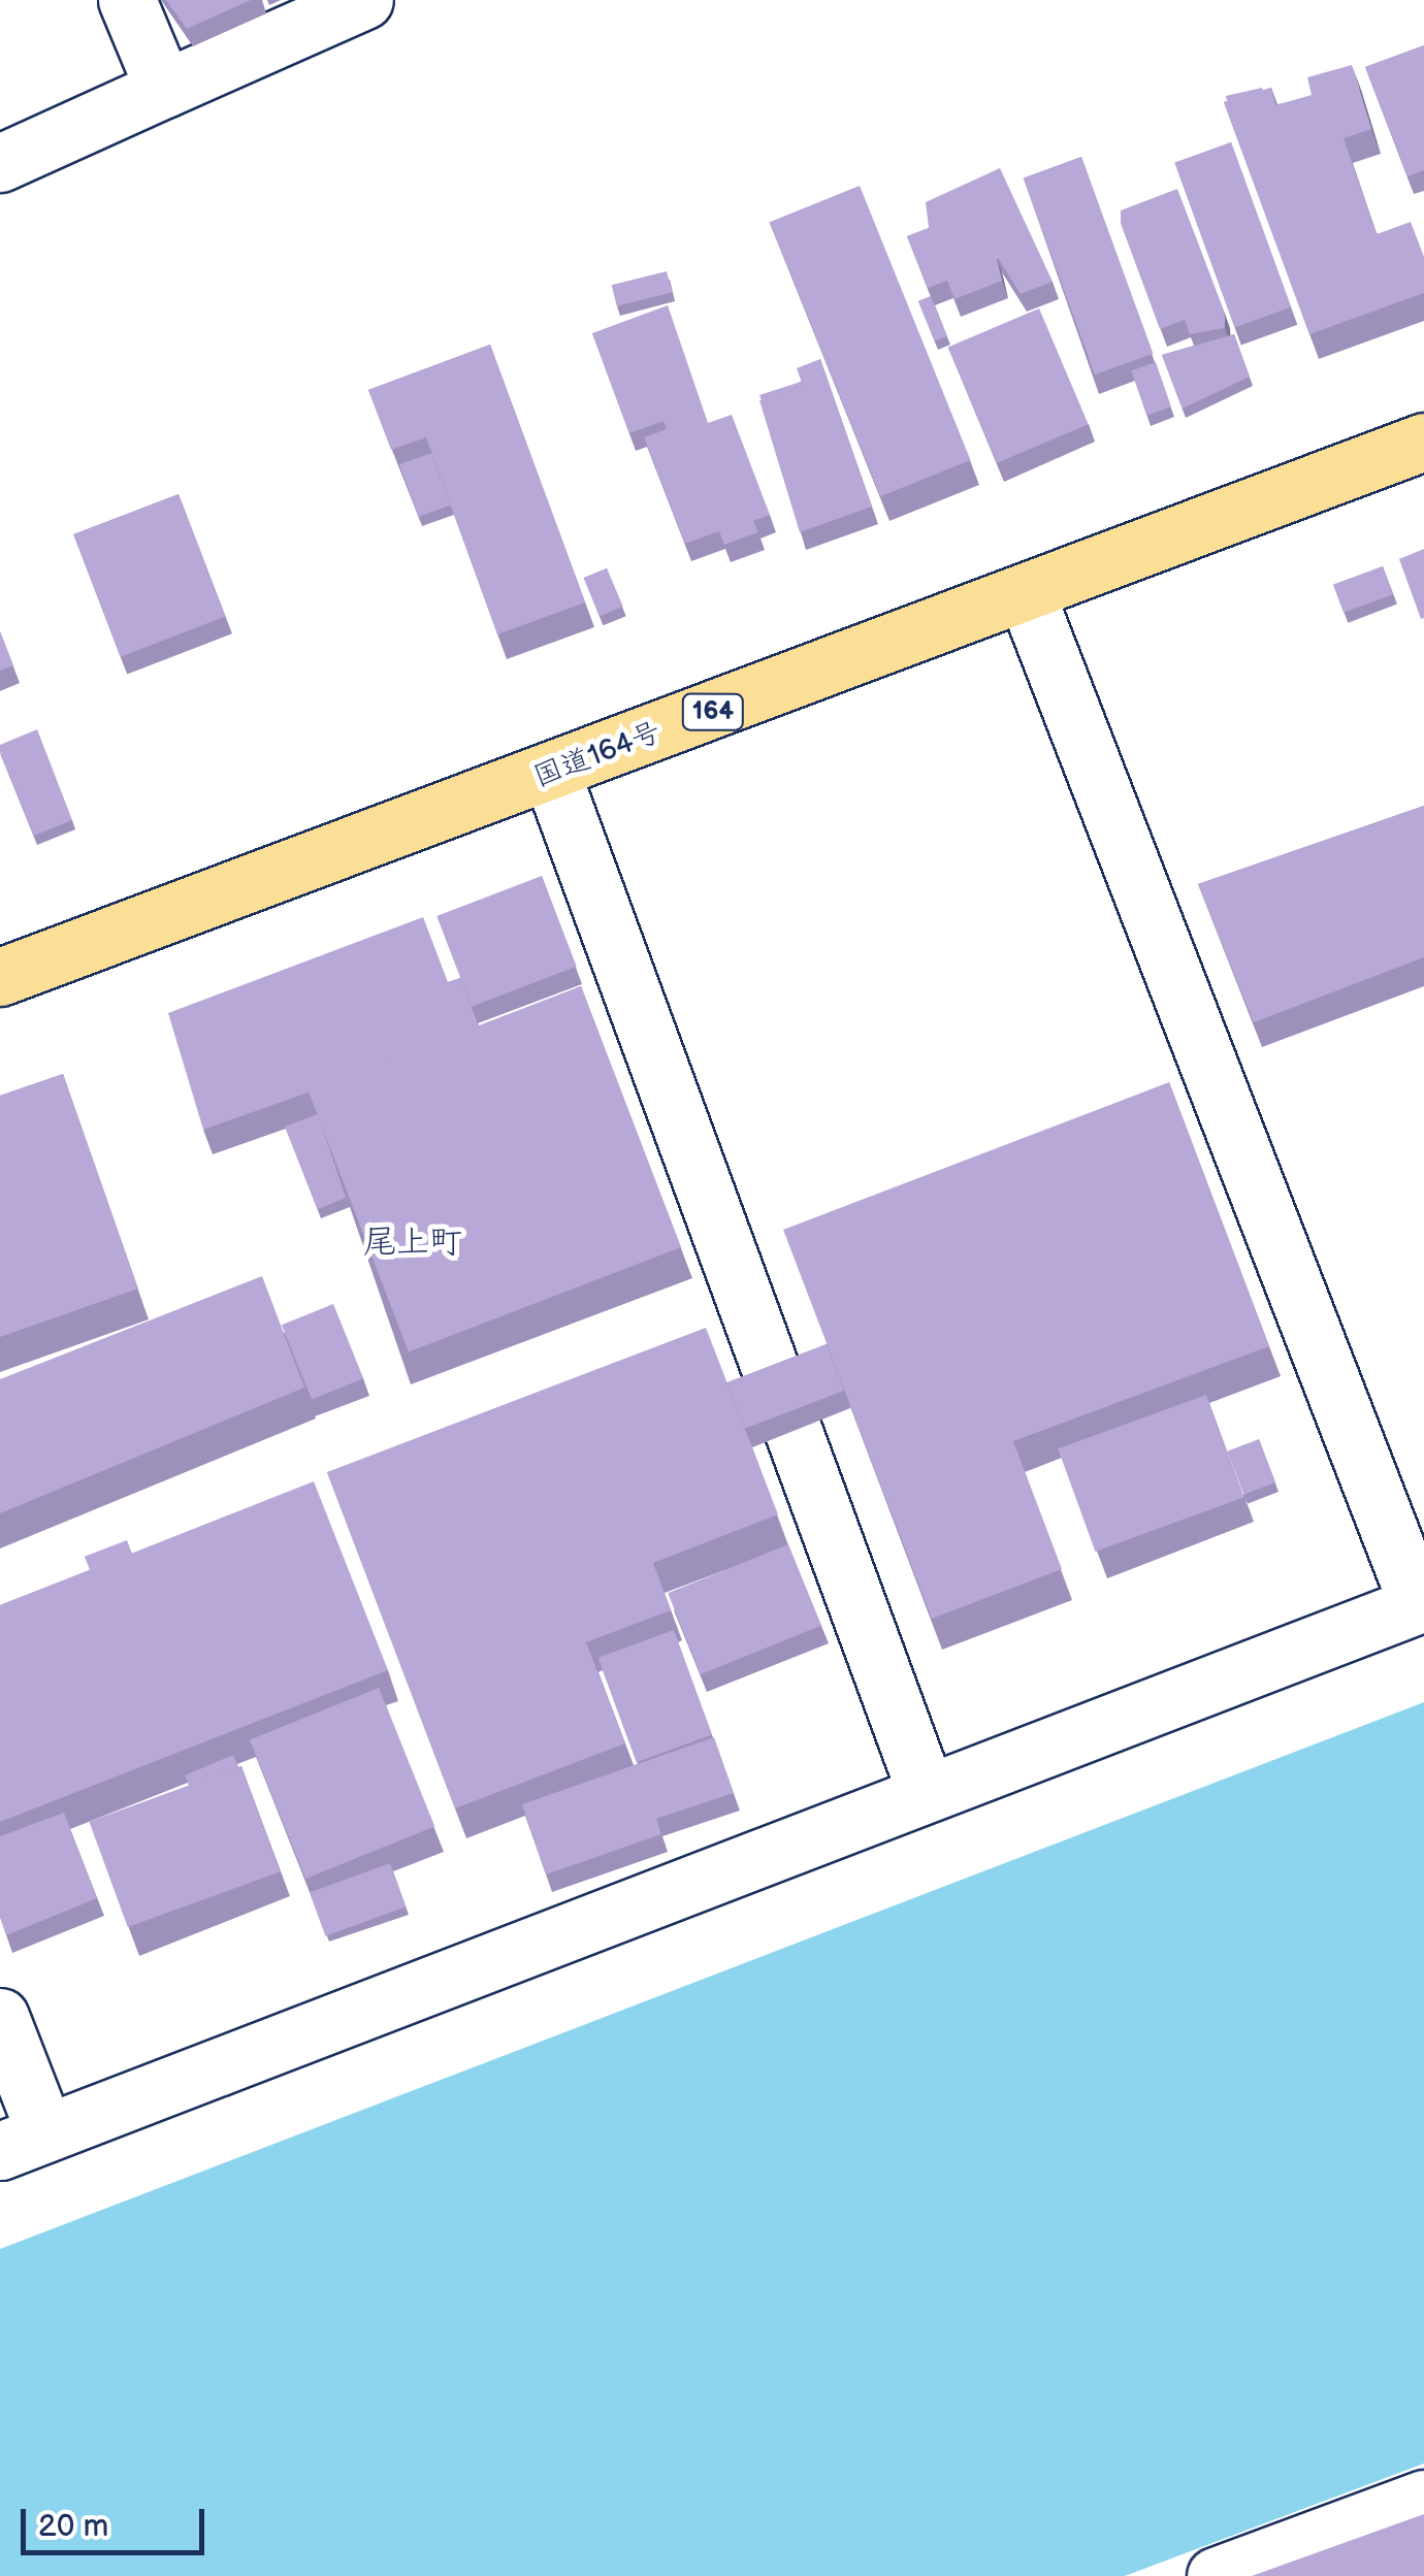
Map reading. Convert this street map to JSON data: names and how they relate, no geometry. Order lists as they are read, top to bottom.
{
  "streets": {
    "highway": ["164", "国道164号"]
  },
  "districts": ["尾上町"],
  "scale_bar": "20 m"
}
